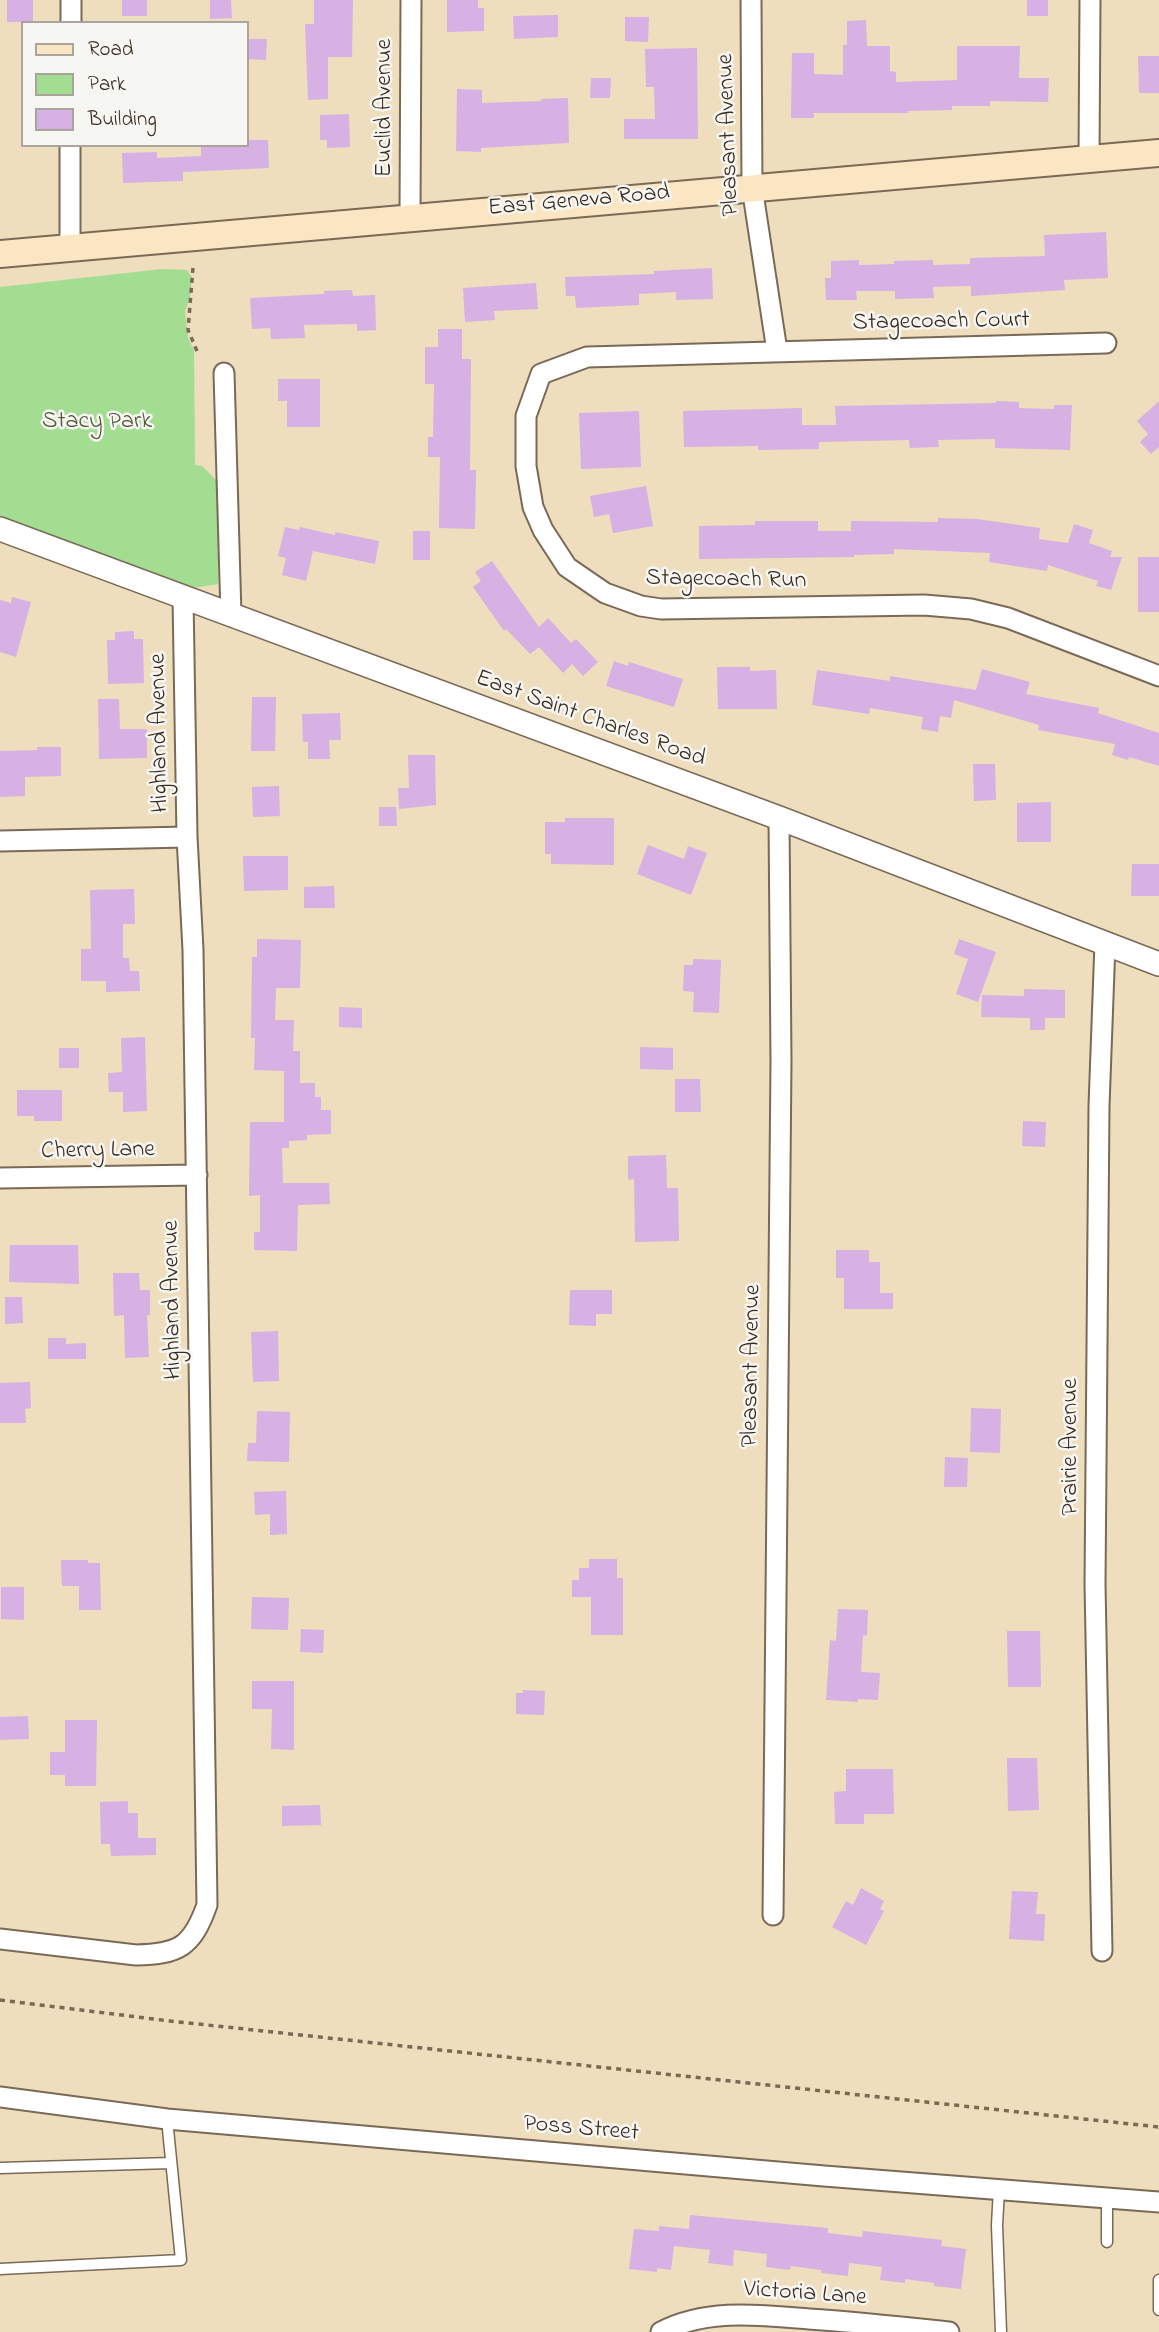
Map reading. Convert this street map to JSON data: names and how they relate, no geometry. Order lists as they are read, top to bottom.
{
  "streets": {
    "main road": ["East Geneva Road"],
    "street": [
      "Euclid Avenue",
      "Pleasant Avenue",
      "Stagecoach Court",
      "Stagecoach Run",
      "East Saint Charles Road",
      "Highland Avenue",
      "Cherry Lane",
      "Prairie Avenue",
      "Poss Street",
      "Victoria Lane"
    ]
  },
  "crossings": [
    ["Euclid Avenue", "East Geneva Road"],
    ["Pleasant Avenue", "East Geneva Road"],
    ["Pleasant Avenue", "Stagecoach Court"],
    ["Pleasant Avenue", "Stagecoach Run"],
    ["Pleasant Avenue", "East Saint Charles Road"],
    ["Stagecoach Court", "Stagecoach Run"],
    ["East Saint Charles Road", "Highland Avenue"],
    ["East Saint Charles Road", "Prairie Avenue"],
    ["Highland Avenue", "Cherry Lane"]
  ],
  "parks": ["Stacy Park"],
  "legend": ["Road", "Park", "Building"]
}
